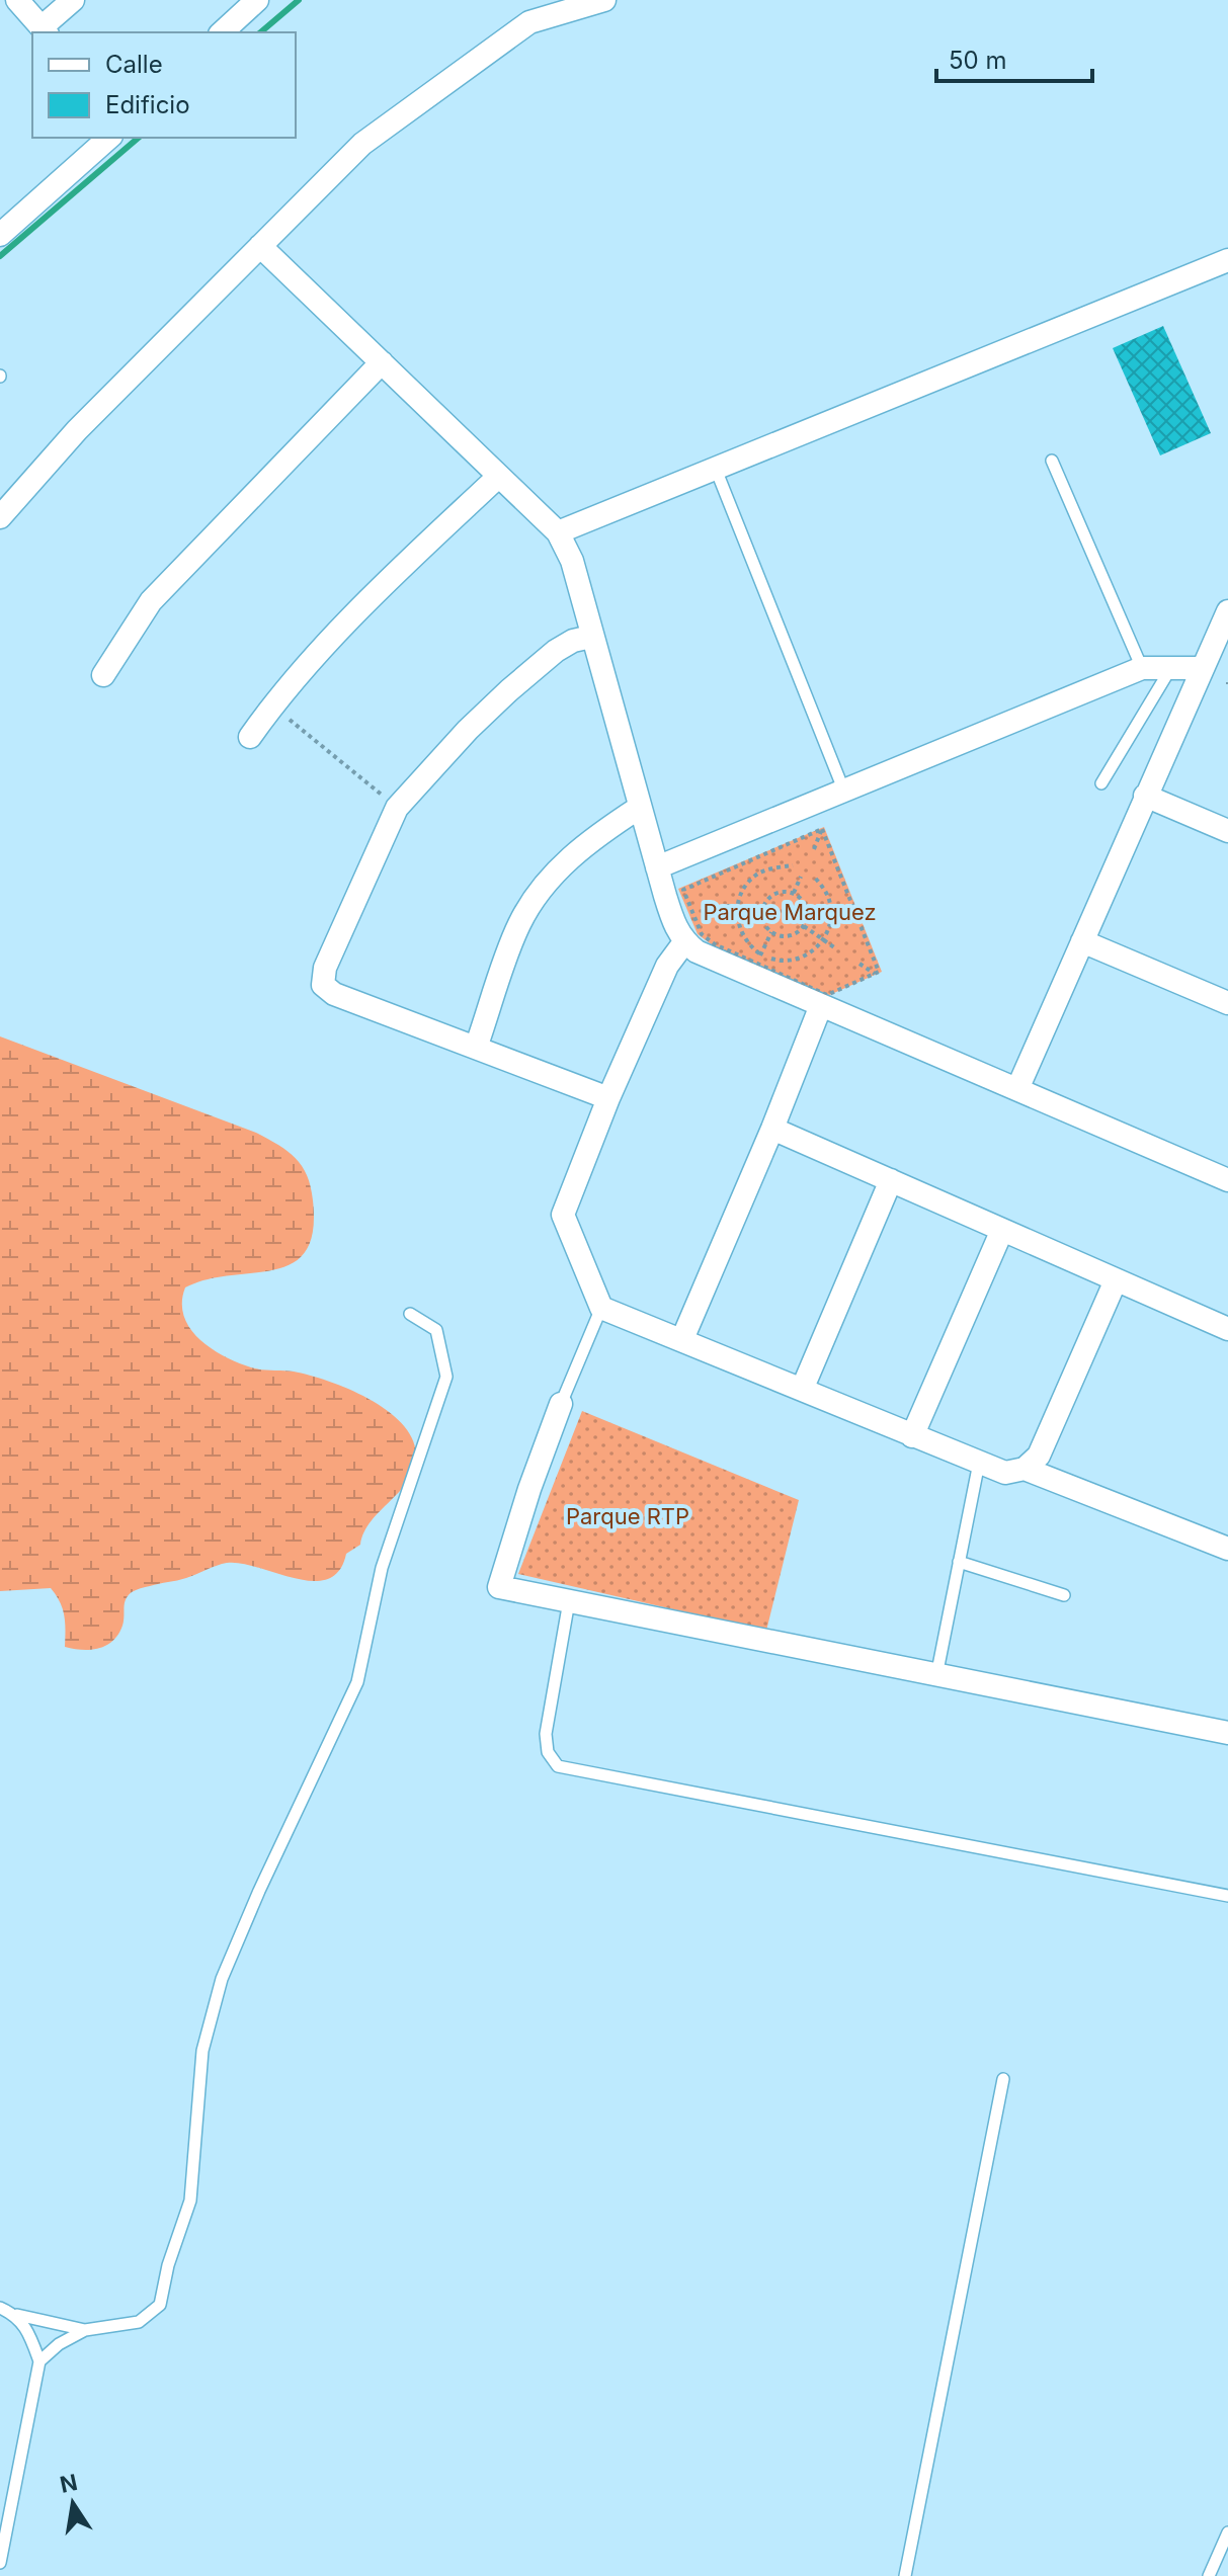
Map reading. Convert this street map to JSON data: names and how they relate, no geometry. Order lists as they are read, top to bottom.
{
  "parks": ["Parque Marquez", "Parque RTP"],
  "legend": ["Calle", "Edificio"],
  "scale_bar": "50 m",
  "north": "top"
}
